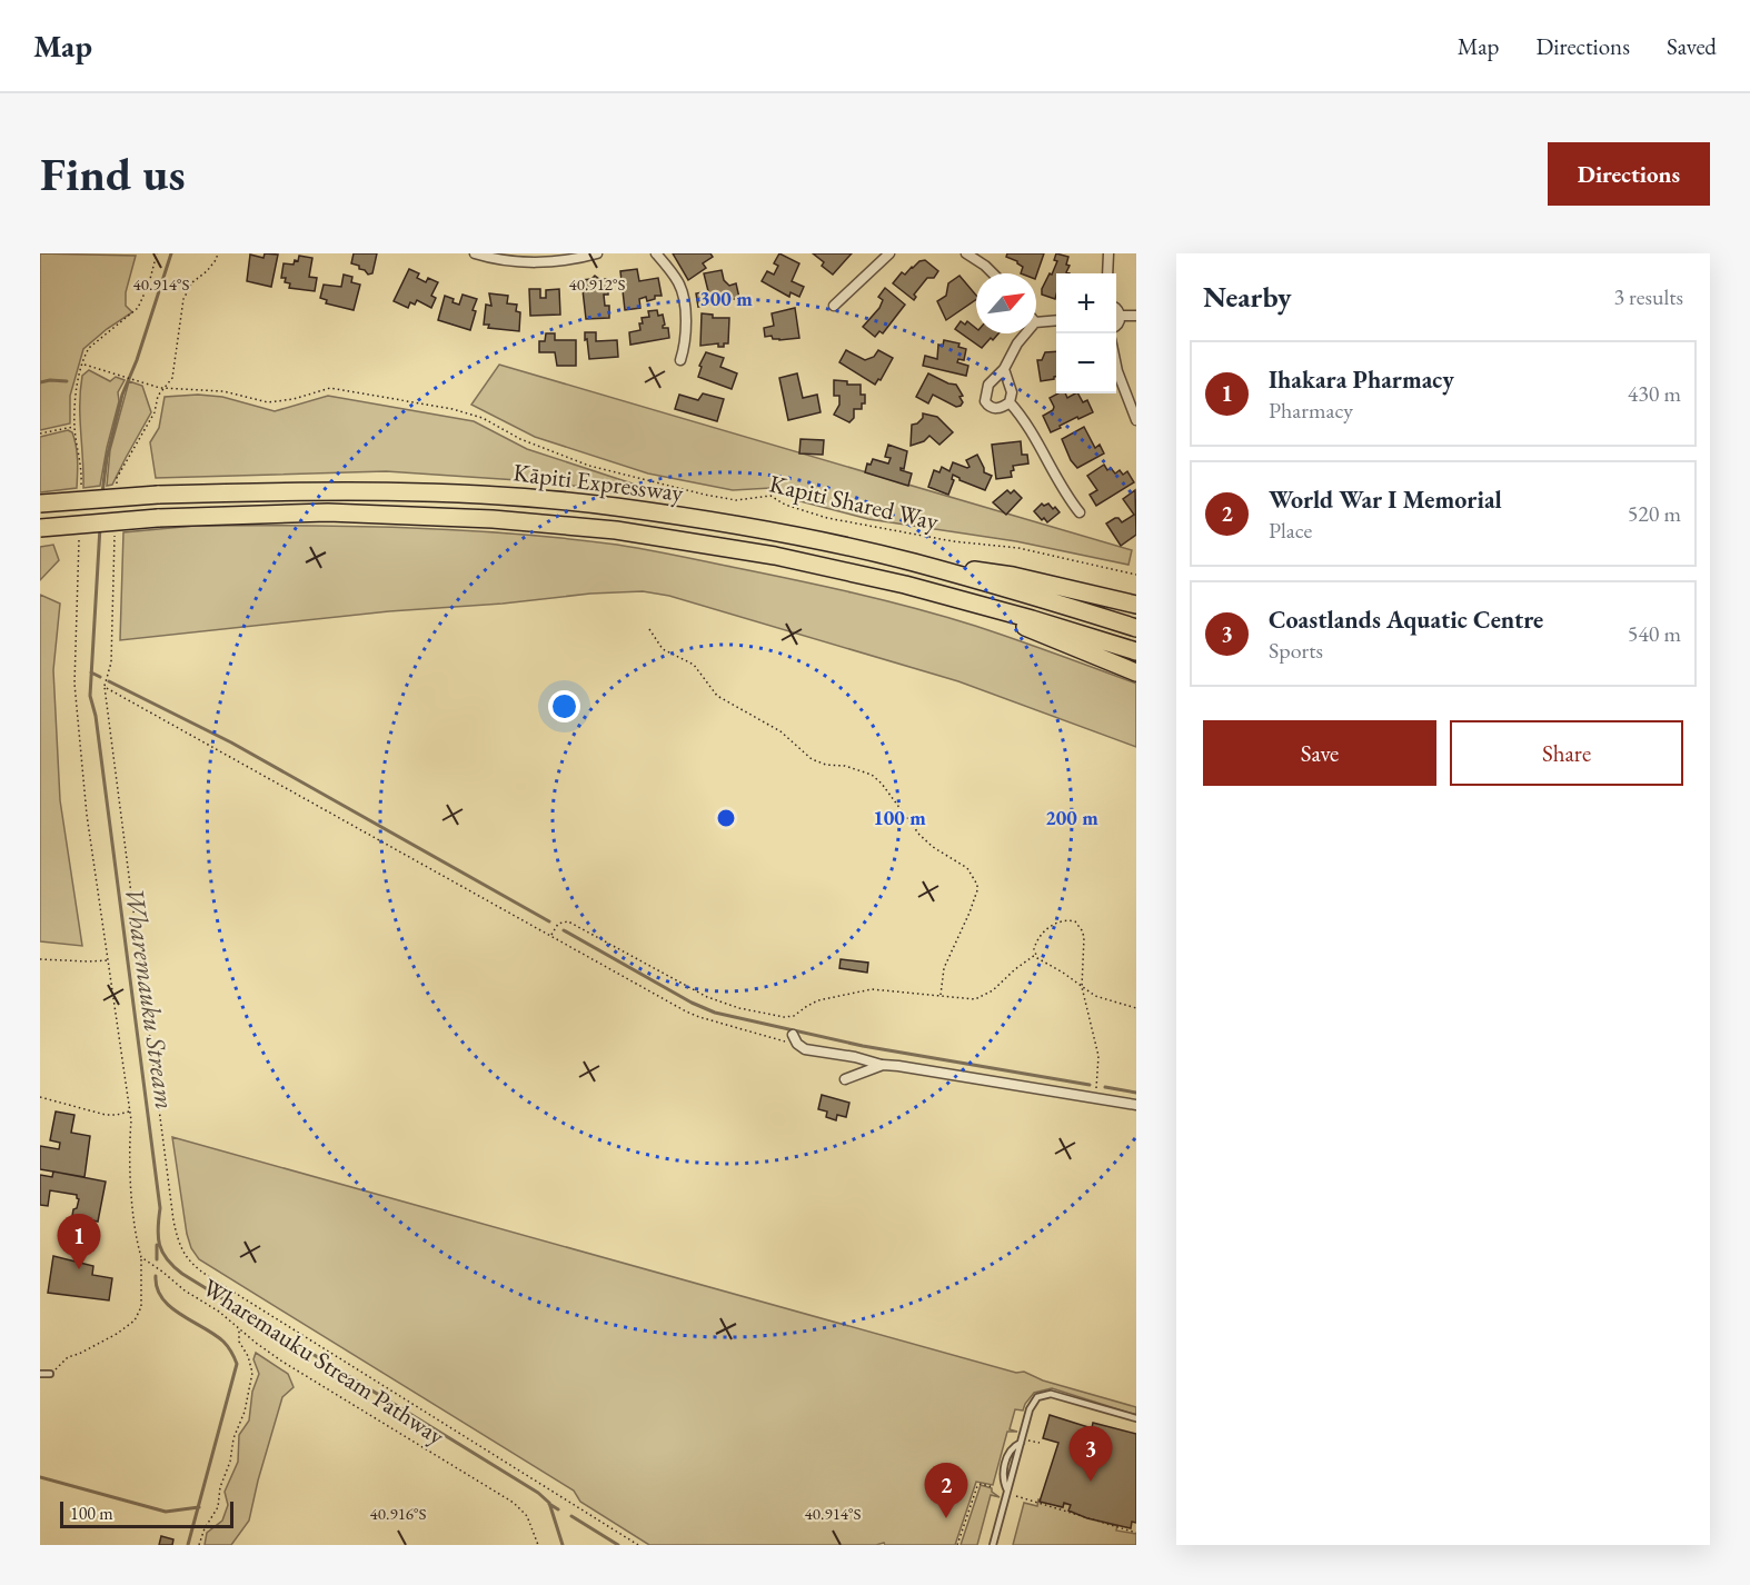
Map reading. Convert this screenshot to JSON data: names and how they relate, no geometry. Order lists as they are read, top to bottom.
{
  "streets": {
    "highway": ["Kāpiti Expressway"],
    "path": ["Kapiti Shared Way", "Wharemauku Stream Pathway"]
  },
  "water": ["Wharemauku Stream"],
  "scale_bar": "100 m",
  "north": "top right",
  "page": {
    "header": "Map",
    "nav": ["Map", "Directions", "Saved"],
    "buttons": [
      "Directions",
      ["Save", "Share"]
    ],
    "title": "Find us",
    "heading": ["Nearby", "3 results"],
    "map_buttons": ["+", "−"],
    "list": [
      {
        "mark": "1",
        "name": "Ihakara Pharmacy",
        "note": "Pharmacy",
        "value": "430 m"
      },
      {
        "mark": "2",
        "name": "World War I Memorial",
        "note": "Place",
        "value": "520 m"
      },
      {
        "mark": "3",
        "name": "Coastlands Aquatic Centre",
        "note": "Sports",
        "value": "540 m"
      }
    ],
    "pins": ["1", "3", "2"],
    "scale": "100 m"
  },
  "coordinates": ["40.914°S", "40.912°S", "40.916°S"],
  "rings": ["300 m", "100 m", "200 m"]
}
